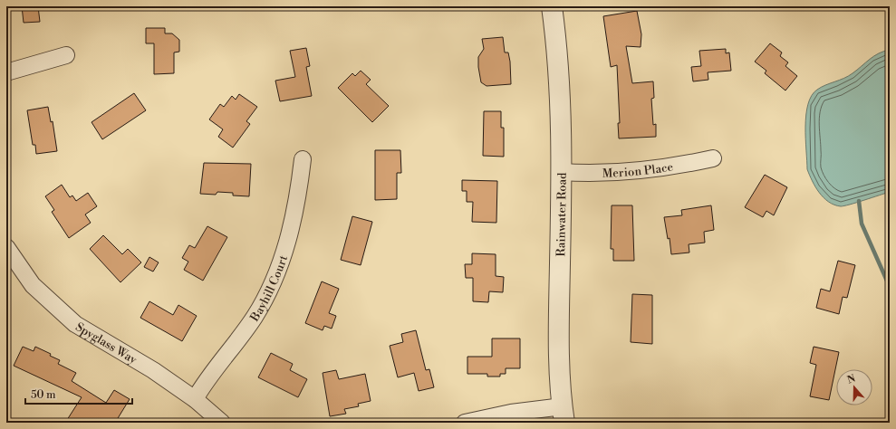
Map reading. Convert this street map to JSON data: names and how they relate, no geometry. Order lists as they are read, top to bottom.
{
  "streets": {
    "street": [
      "Merion Place",
      "Rainwater Road",
      "Bayhill Court",
      "Spyglass Way"
    ]
  },
  "crossings": [
    ["Merion Place", "Rainwater Road"],
    ["Bayhill Court", "Spyglass Way"]
  ],
  "scale_bar": "50 m",
  "north": "top"
}
